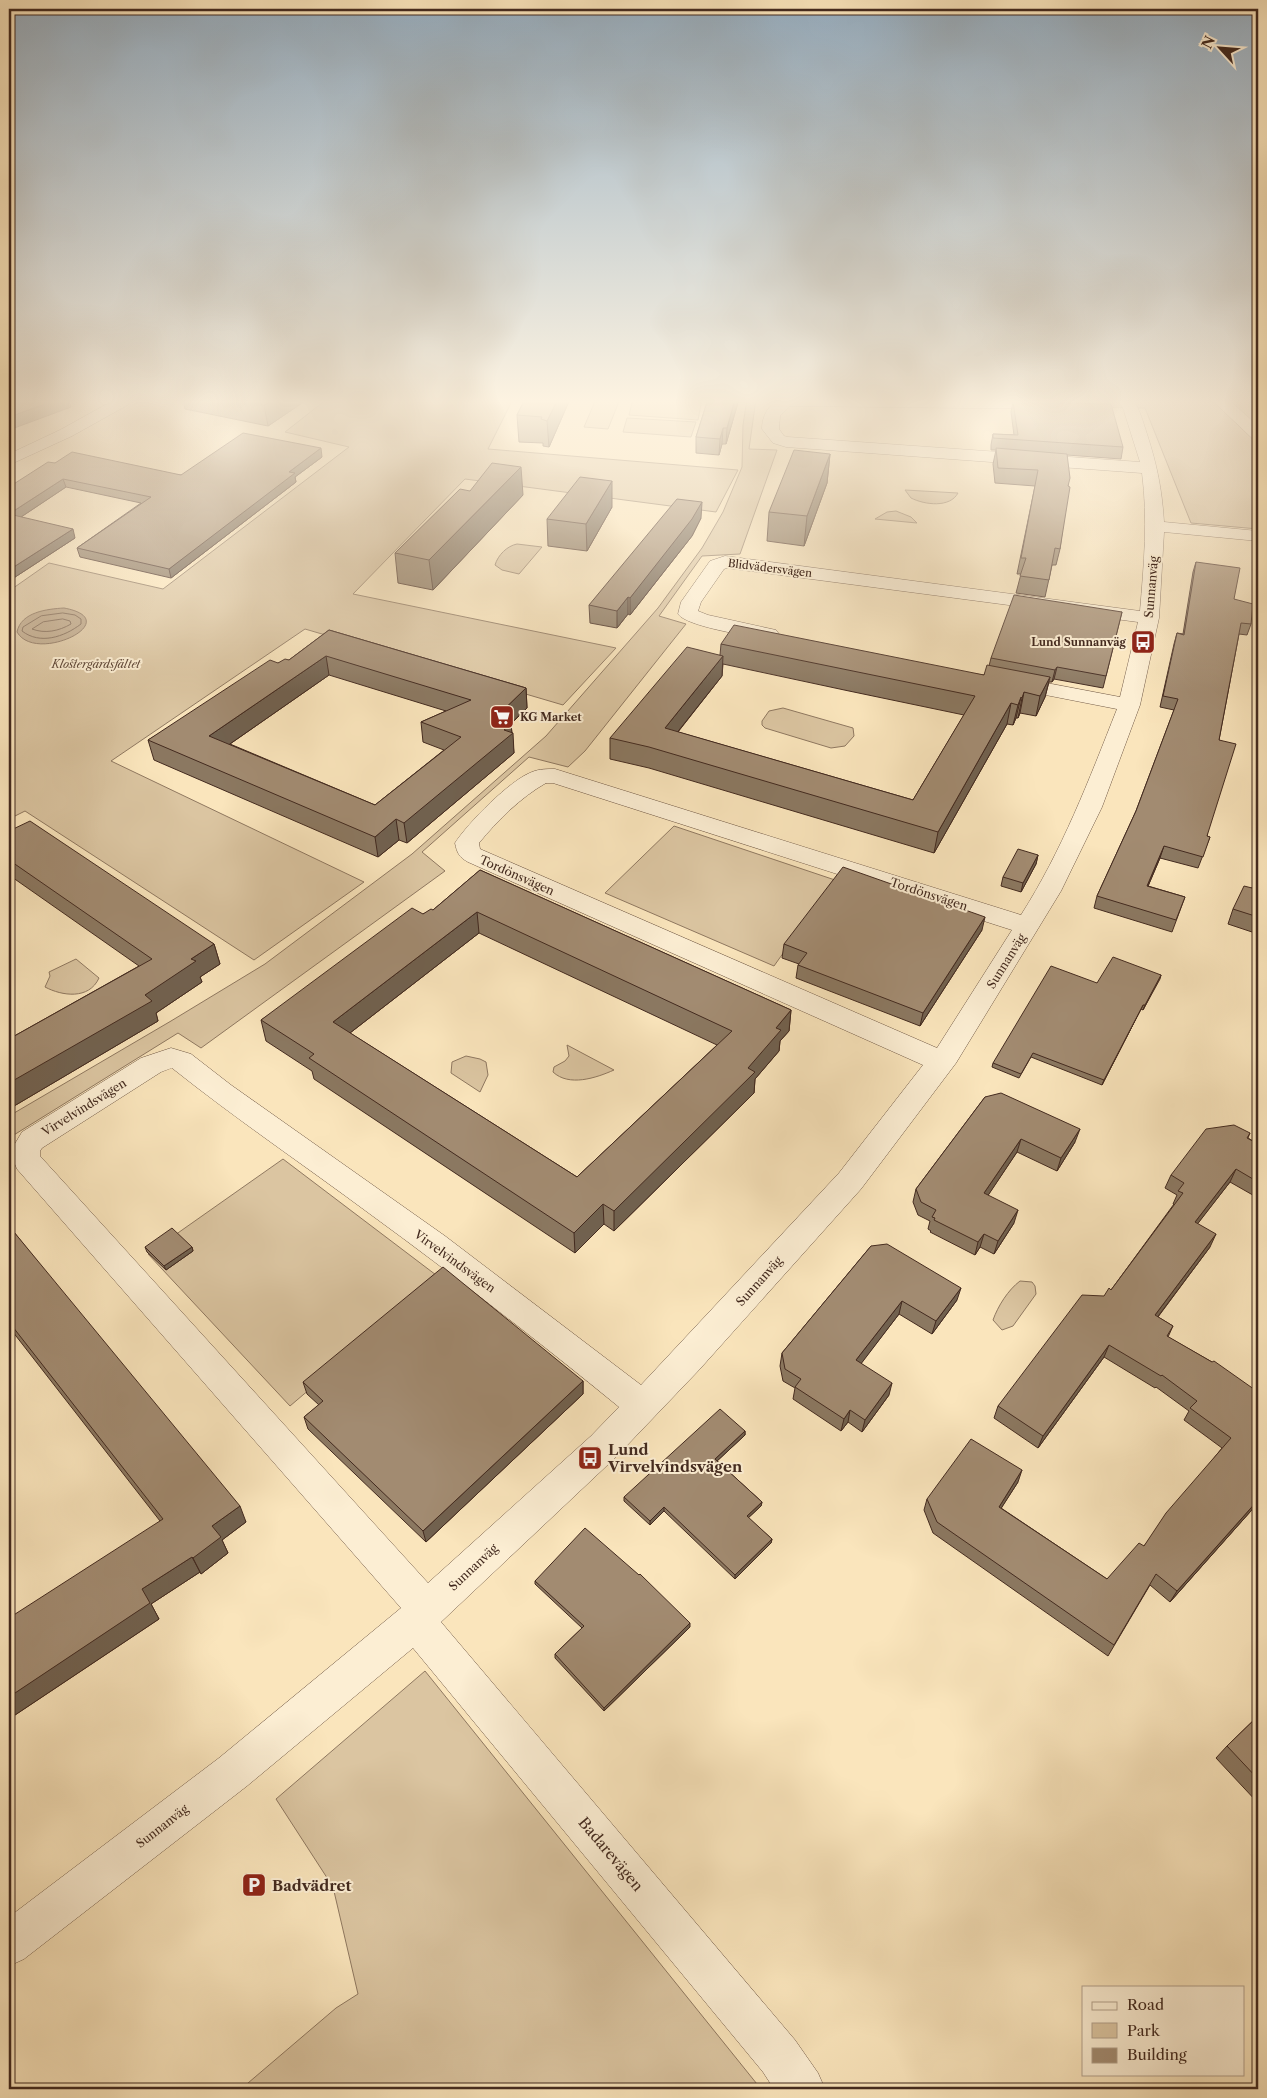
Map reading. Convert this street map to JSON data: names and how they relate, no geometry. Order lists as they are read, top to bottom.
{
  "streets": {
    "street": [
      "Blidvädersvägen",
      "Sunnanväg",
      "Tordönsvägen",
      "Virvelvindsvägen",
      "Badarevägen"
    ]
  },
  "crossings": [
    ["Blidvädersvägen", "Sunnanväg"],
    ["Sunnanväg", "Tordönsvägen"],
    ["Sunnanväg", "Virvelvindsvägen"],
    ["Sunnanväg", "Badarevägen"],
    ["Virvelvindsvägen", "Badarevägen"]
  ],
  "parks": ["Klostergårdsfältet"],
  "places": {
    "bus stop": ["Lund Sunnanväg", "Lund Virvelvindsvägen"],
    "supermarket": ["KG Market"],
    "parking": ["Badvädret"]
  },
  "legend": ["Road", "Park", "Building"],
  "north": "top left"
}
